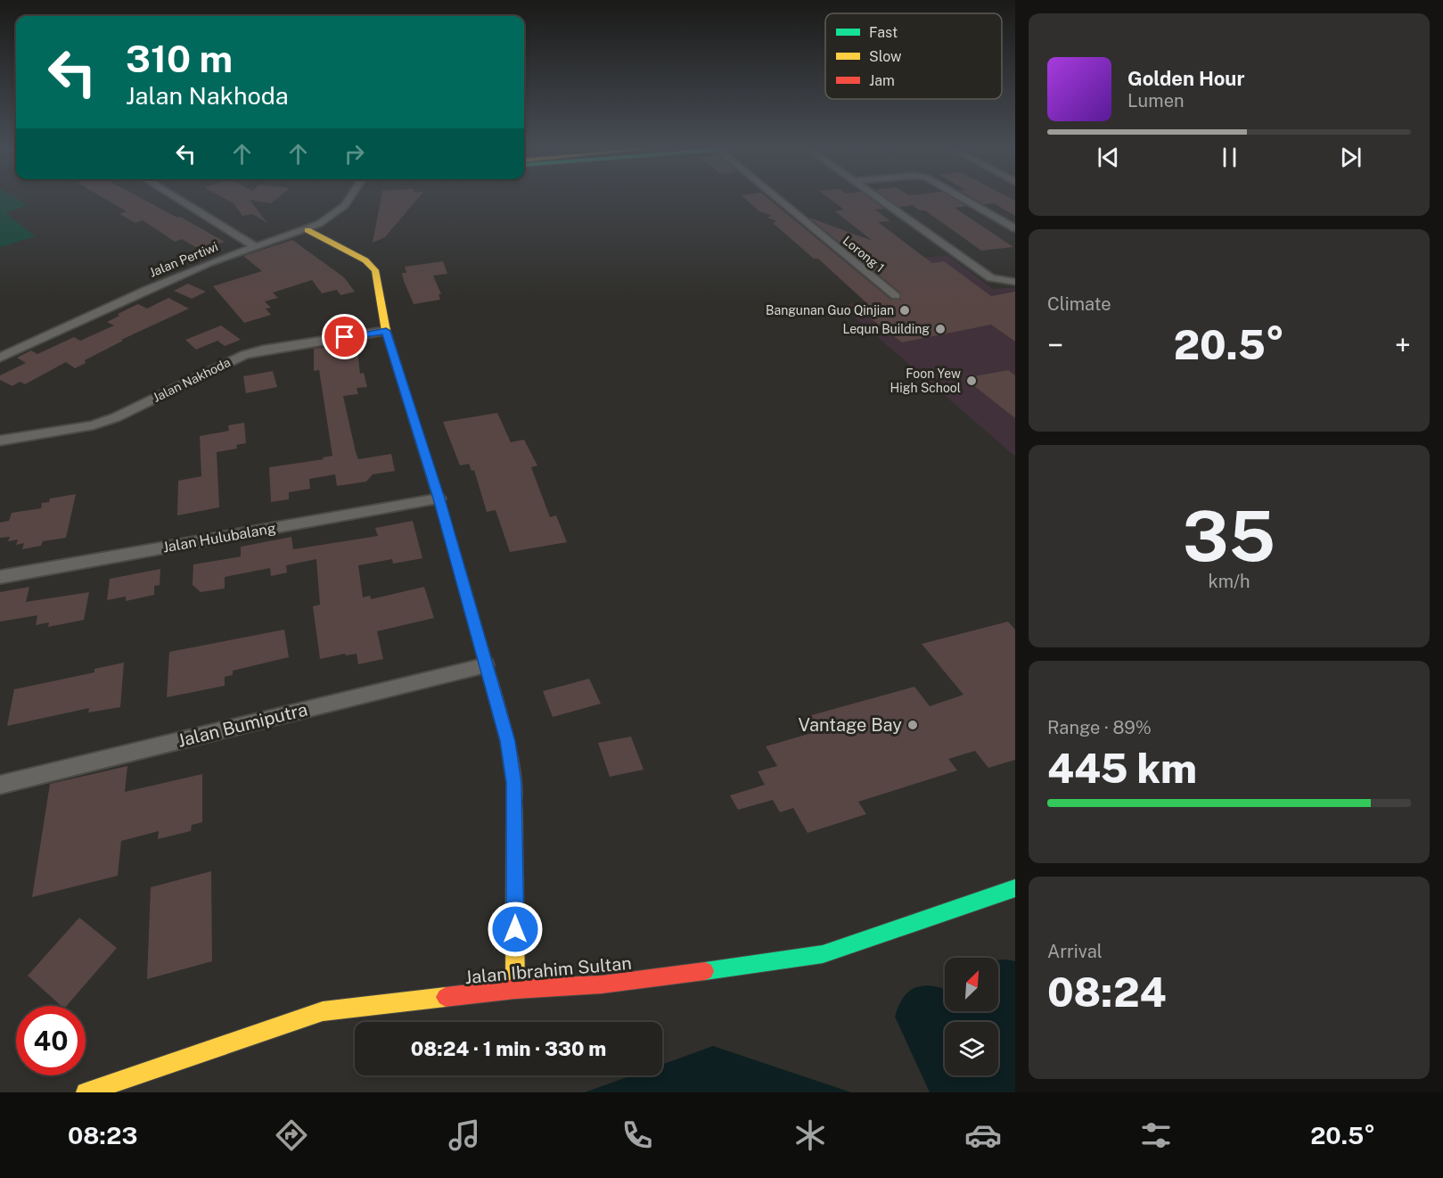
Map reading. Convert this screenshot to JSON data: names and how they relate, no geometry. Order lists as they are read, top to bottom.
{
  "streets": {
    "main road": ["Jalan Ibrahim Sultan"],
    "street": [
      "Lorong 1",
      "Jalan Pertiwi",
      "Jalan Nakhoda",
      "Jalan Hulubalang",
      "Jalan Bumiputra"
    ]
  },
  "places": [
    "Bangunan Guo Qinjian",
    "Lequn Building",
    "Foon Yew High School",
    "Vantage Bay"
  ],
  "legend": ["Fast", "Slow", "Jam"],
  "north": "top right",
  "page": {
    "turn": ["310 m", "Jalan Nakhoda"],
    "song": ["Golden Hour", "Lumen"],
    "tile": [
      "Climate",
      ["35", "km/h"],
      ["Range · 89%", "445 km"],
      ["Arrival", "08:24"]
    ],
    "heat": ["−", "20.5°", "+"],
    "limit": "40",
    "trip": "08:24 · 1 min · 330 m",
    "tabs": ["08:23", "20.5°"]
  }
}
